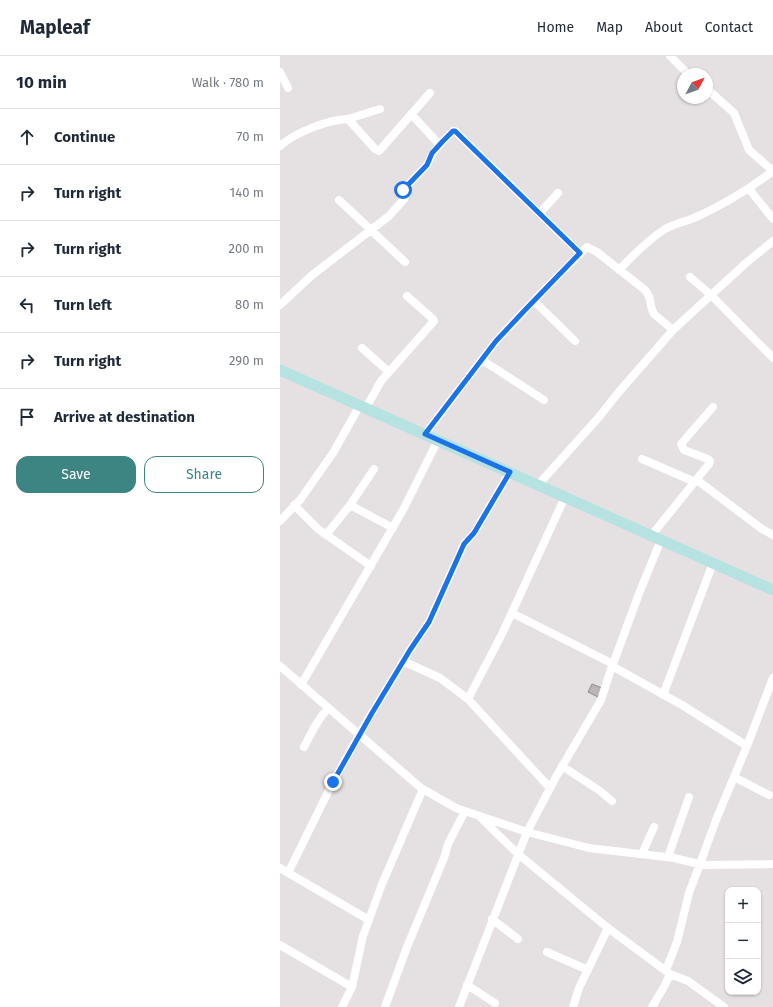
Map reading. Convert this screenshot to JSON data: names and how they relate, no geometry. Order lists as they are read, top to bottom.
{
  "north": "top right",
  "page": {
    "header": "Mapleaf",
    "nav": [
      "Home",
      "Map",
      "About",
      "Contact"
    ],
    "heading": ["10 min", "Walk · 780 m"],
    "list": [
      ["Continue", "70 m"],
      ["Turn right", "140 m"],
      ["Turn right", "200 m"],
      ["Turn left", "80 m"],
      ["Turn right", "290 m"],
      "Arrive at destination"
    ],
    "buttons": ["Save", "Share"],
    "map_buttons": ["+", "−"]
  }
}
